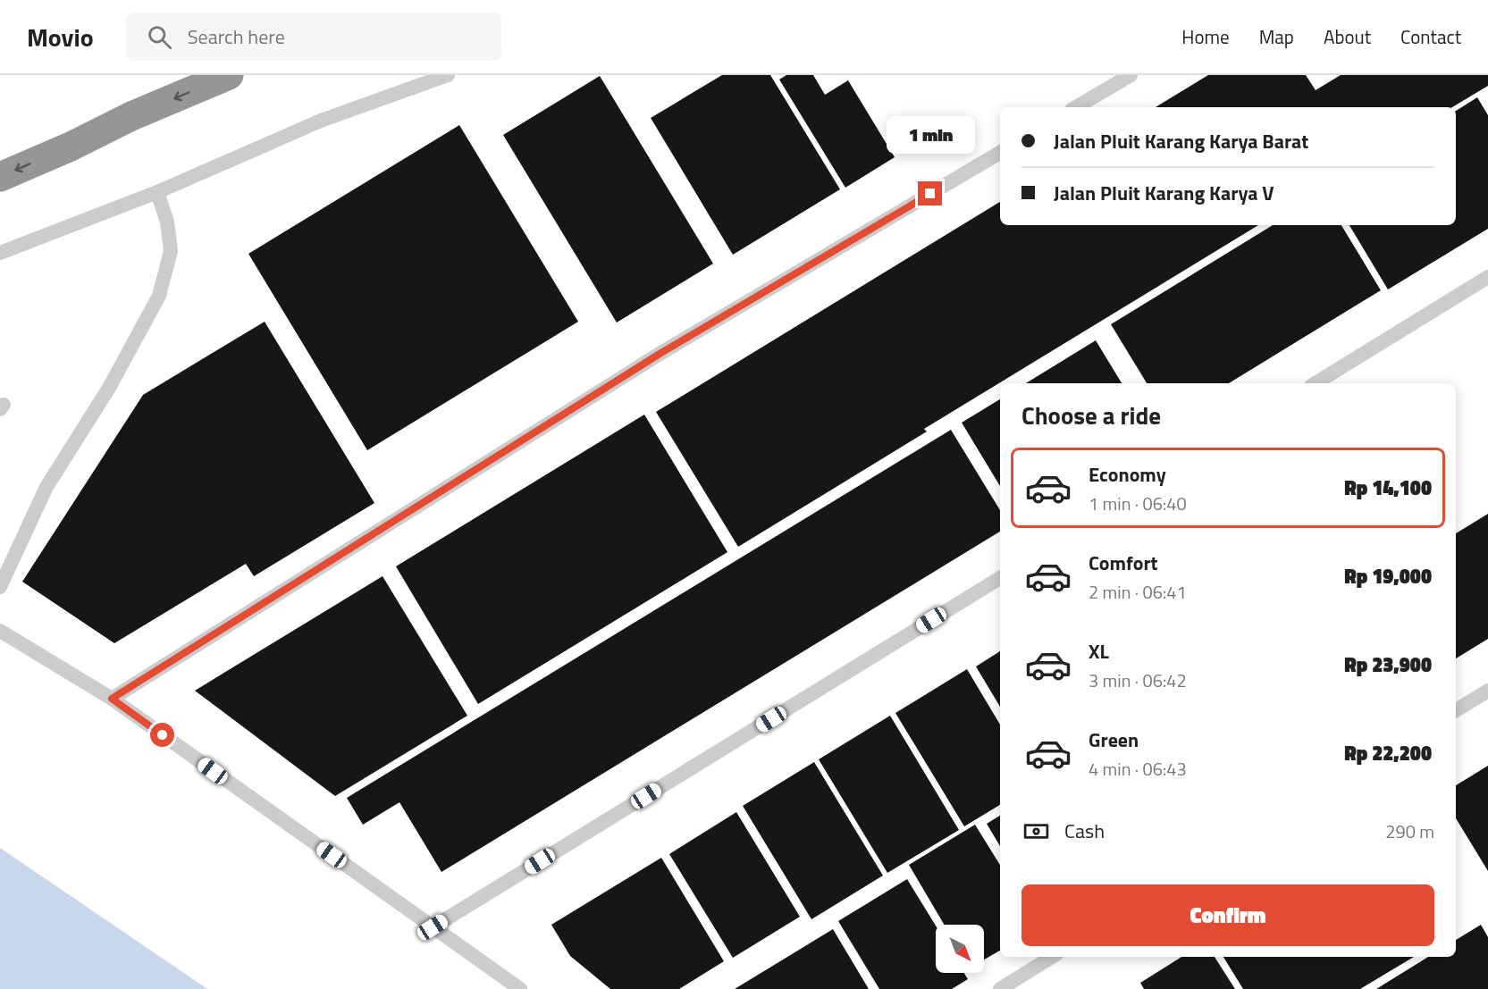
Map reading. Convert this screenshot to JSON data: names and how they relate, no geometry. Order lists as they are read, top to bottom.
{
  "north": "bottom right",
  "page": {
    "header": "Movio",
    "search": "Search here",
    "nav": [
      "Home",
      "Map",
      "About",
      "Contact"
    ],
    "banner": ["Jalan Pluit Karang Karya Barat", "Jalan Pluit Karang Karya V"],
    "bubble": "1 min",
    "heading": "Choose a ride",
    "list": [
      {
        "name": "Economy",
        "note": "1 min · 06:40",
        "value": "Rp 14,100"
      },
      {
        "name": "Comfort",
        "note": "2 min · 06:41",
        "value": "Rp 19,000"
      },
      {
        "name": "XL",
        "note": "3 min · 06:42",
        "value": "Rp 23,900"
      },
      {
        "name": "Green",
        "note": "4 min · 06:43",
        "value": "Rp 22,200"
      }
    ],
    "pay": ["Cash", "290 m"],
    "buttons": "Confirm"
  }
}
